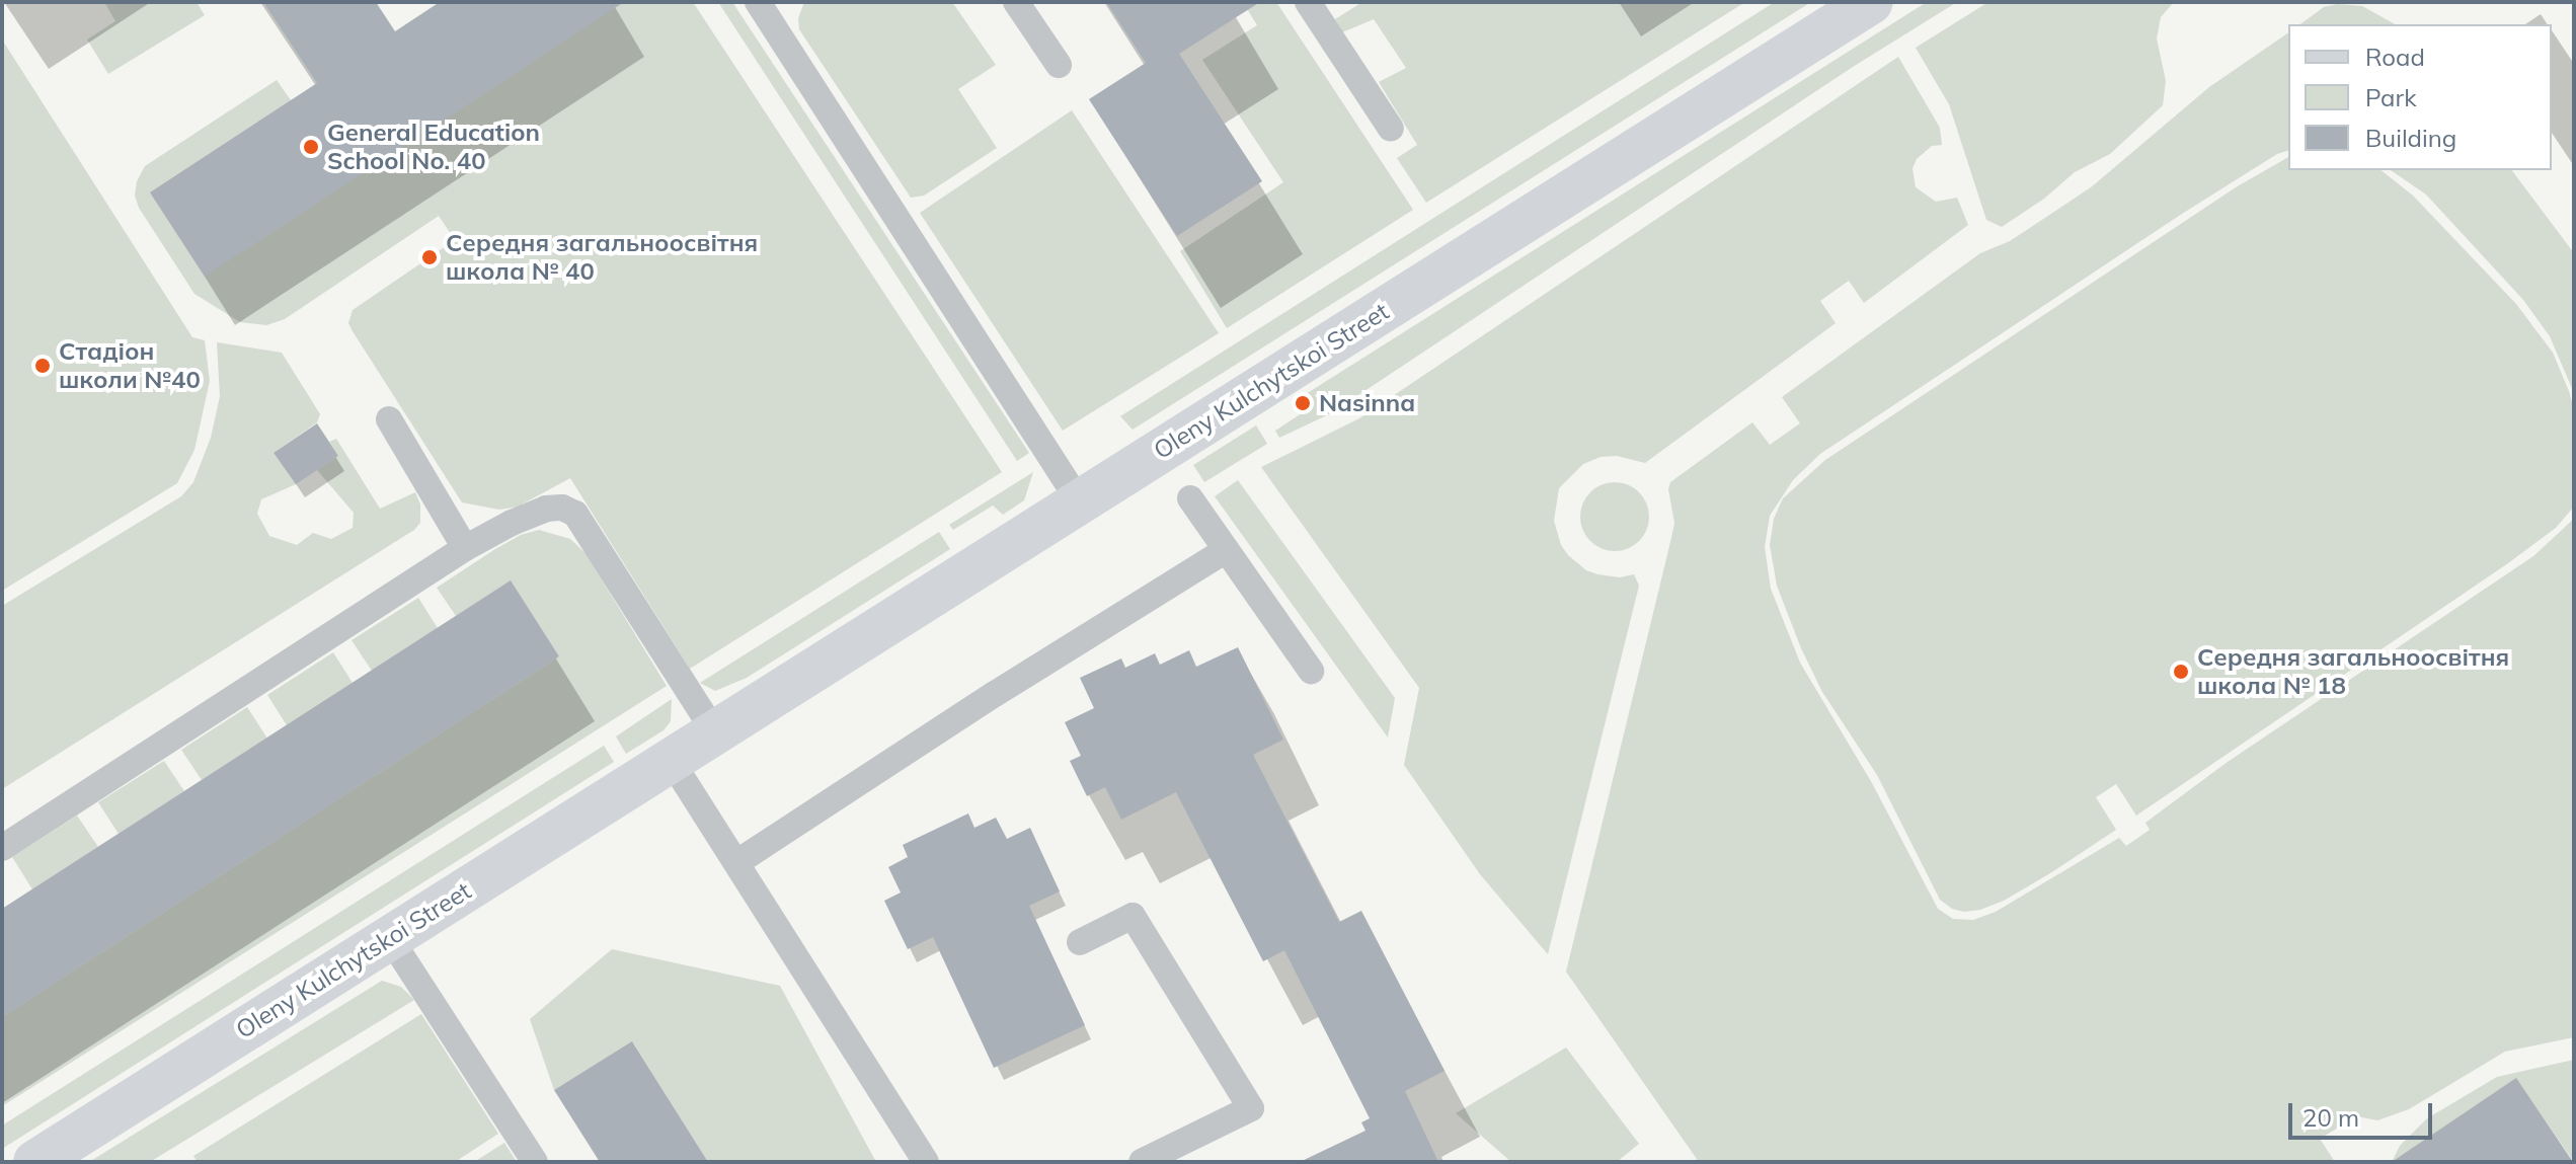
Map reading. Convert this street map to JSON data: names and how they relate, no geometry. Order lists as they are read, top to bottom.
{
  "streets": {
    "street": ["Oleny Kulchytskoi Street"]
  },
  "places": [
    "General Education School No. 40",
    "Середня загальноосвітня школа № 40",
    "Стадіон школи №40",
    "Nasinna",
    "Середня загальноосвітня школа № 18"
  ],
  "legend": ["Road", "Park", "Building"],
  "scale_bar": "20 m"
}
